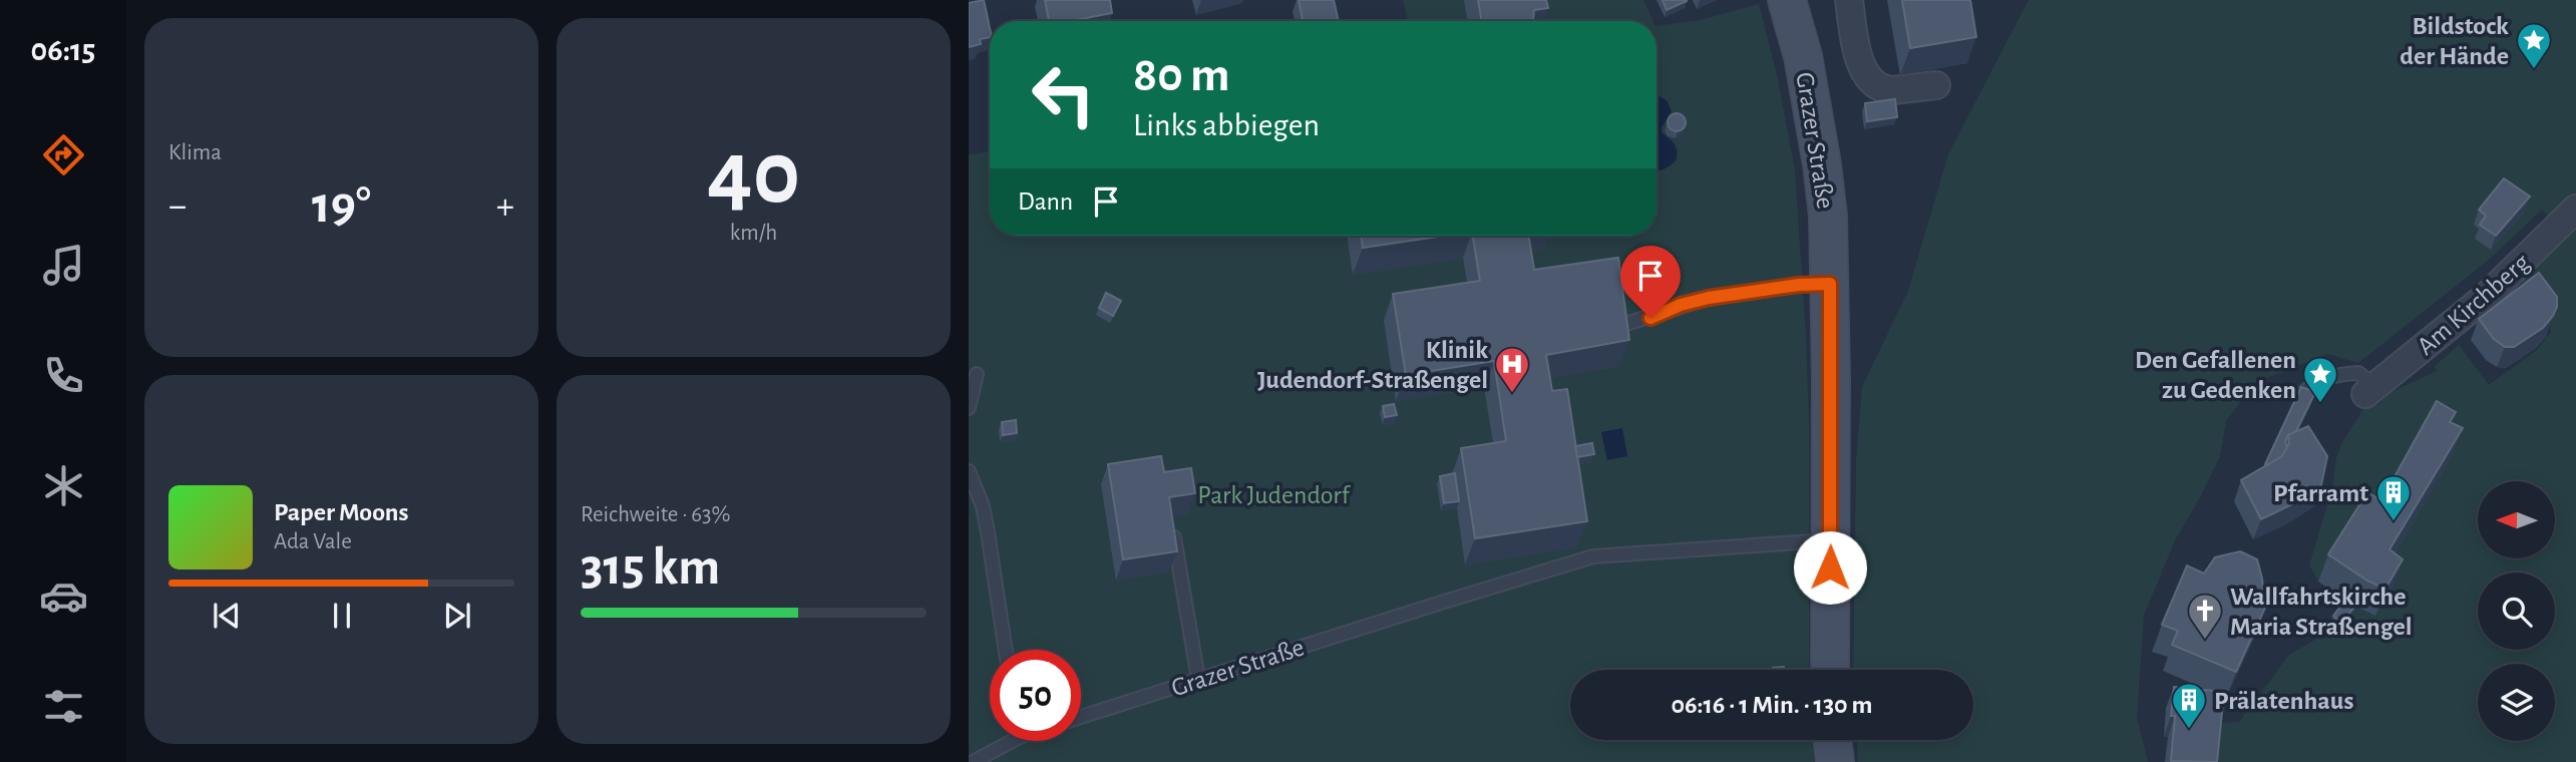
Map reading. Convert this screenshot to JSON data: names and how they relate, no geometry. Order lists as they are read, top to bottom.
{
  "streets": {
    "main road": ["Grazer Straße"],
    "street": ["Am Kirchberg"]
  },
  "parks": ["Park Judendorf"],
  "places": {
    "place": ["Bildstock der Hände", "Den Gefallenen zu Gedenken"],
    "hospital": ["Klinik Judendorf-Straßengel"],
    "building": ["Pfarramt", "Prälatenhaus"],
    "church": ["Wallfahrtskirche Maria Straßengel"]
  },
  "north": "left",
  "page": {
    "tabs": "06:15",
    "tile": [
      "Klima",
      ["40", "km/h"],
      ["Reichweite · 63%", "315 km"]
    ],
    "turn": ["80 m", "Links abbiegen"],
    "then": "Dann",
    "heat": ["−", "19°", "+"],
    "song": ["Paper Moons", "Ada Vale"],
    "limit": "50",
    "trip": "06:16 · 1 Min. · 130 m"
  }
}
